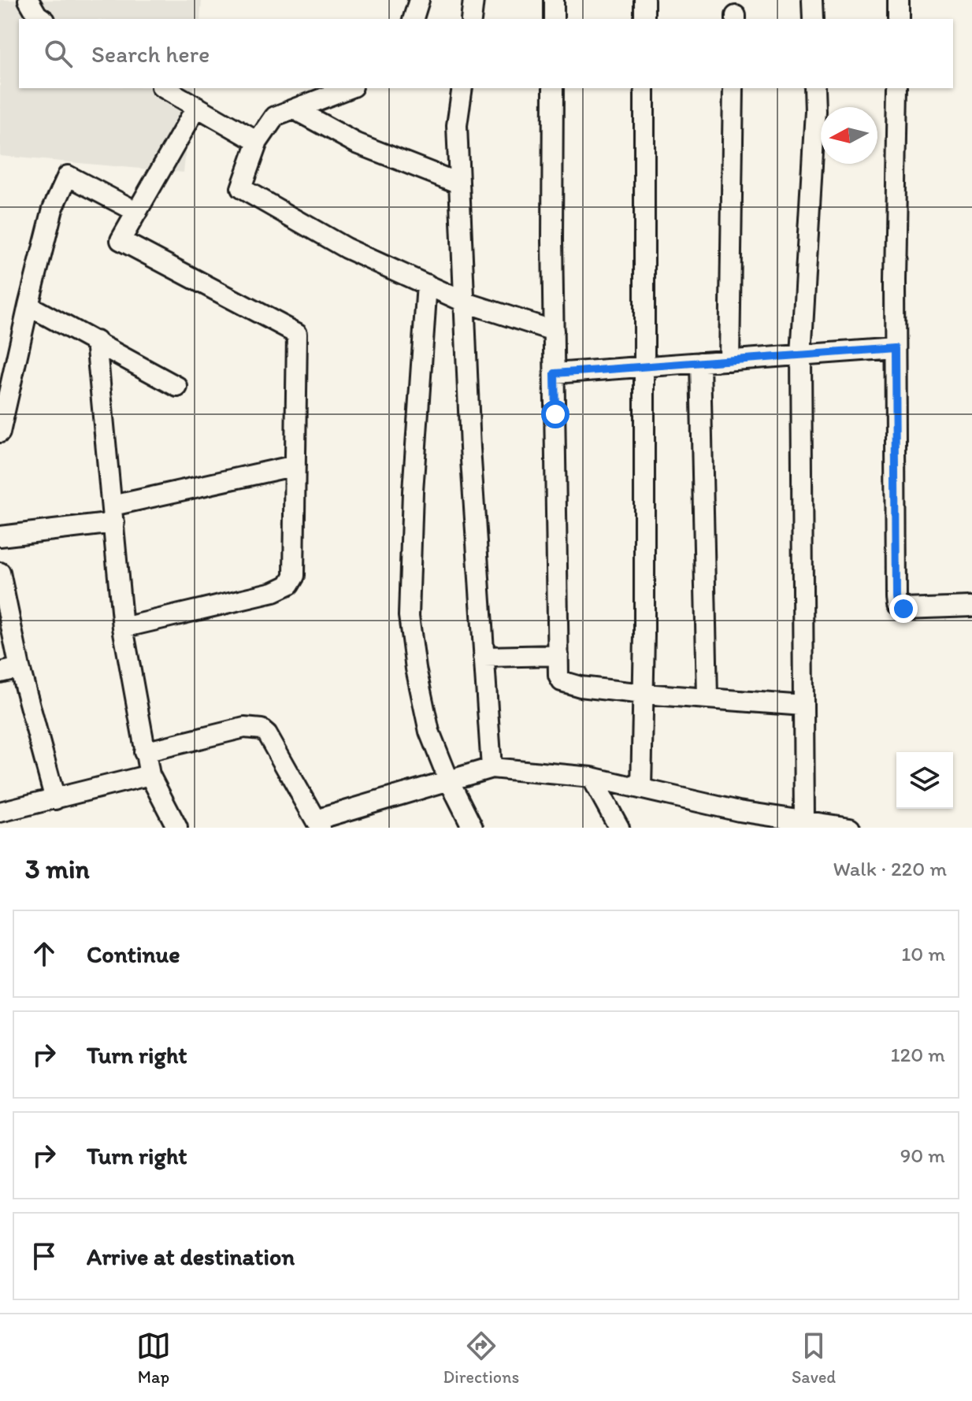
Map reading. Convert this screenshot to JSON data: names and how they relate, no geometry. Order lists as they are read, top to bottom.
{
  "north": "left",
  "page": {
    "search": "Search here",
    "heading": ["3 min", "Walk · 220 m"],
    "list": [
      ["Continue", "10 m"],
      ["Turn right", "120 m"],
      ["Turn right", "90 m"],
      "Arrive at destination"
    ],
    "nav": ["Map", "Directions", "Saved"]
  }
}
